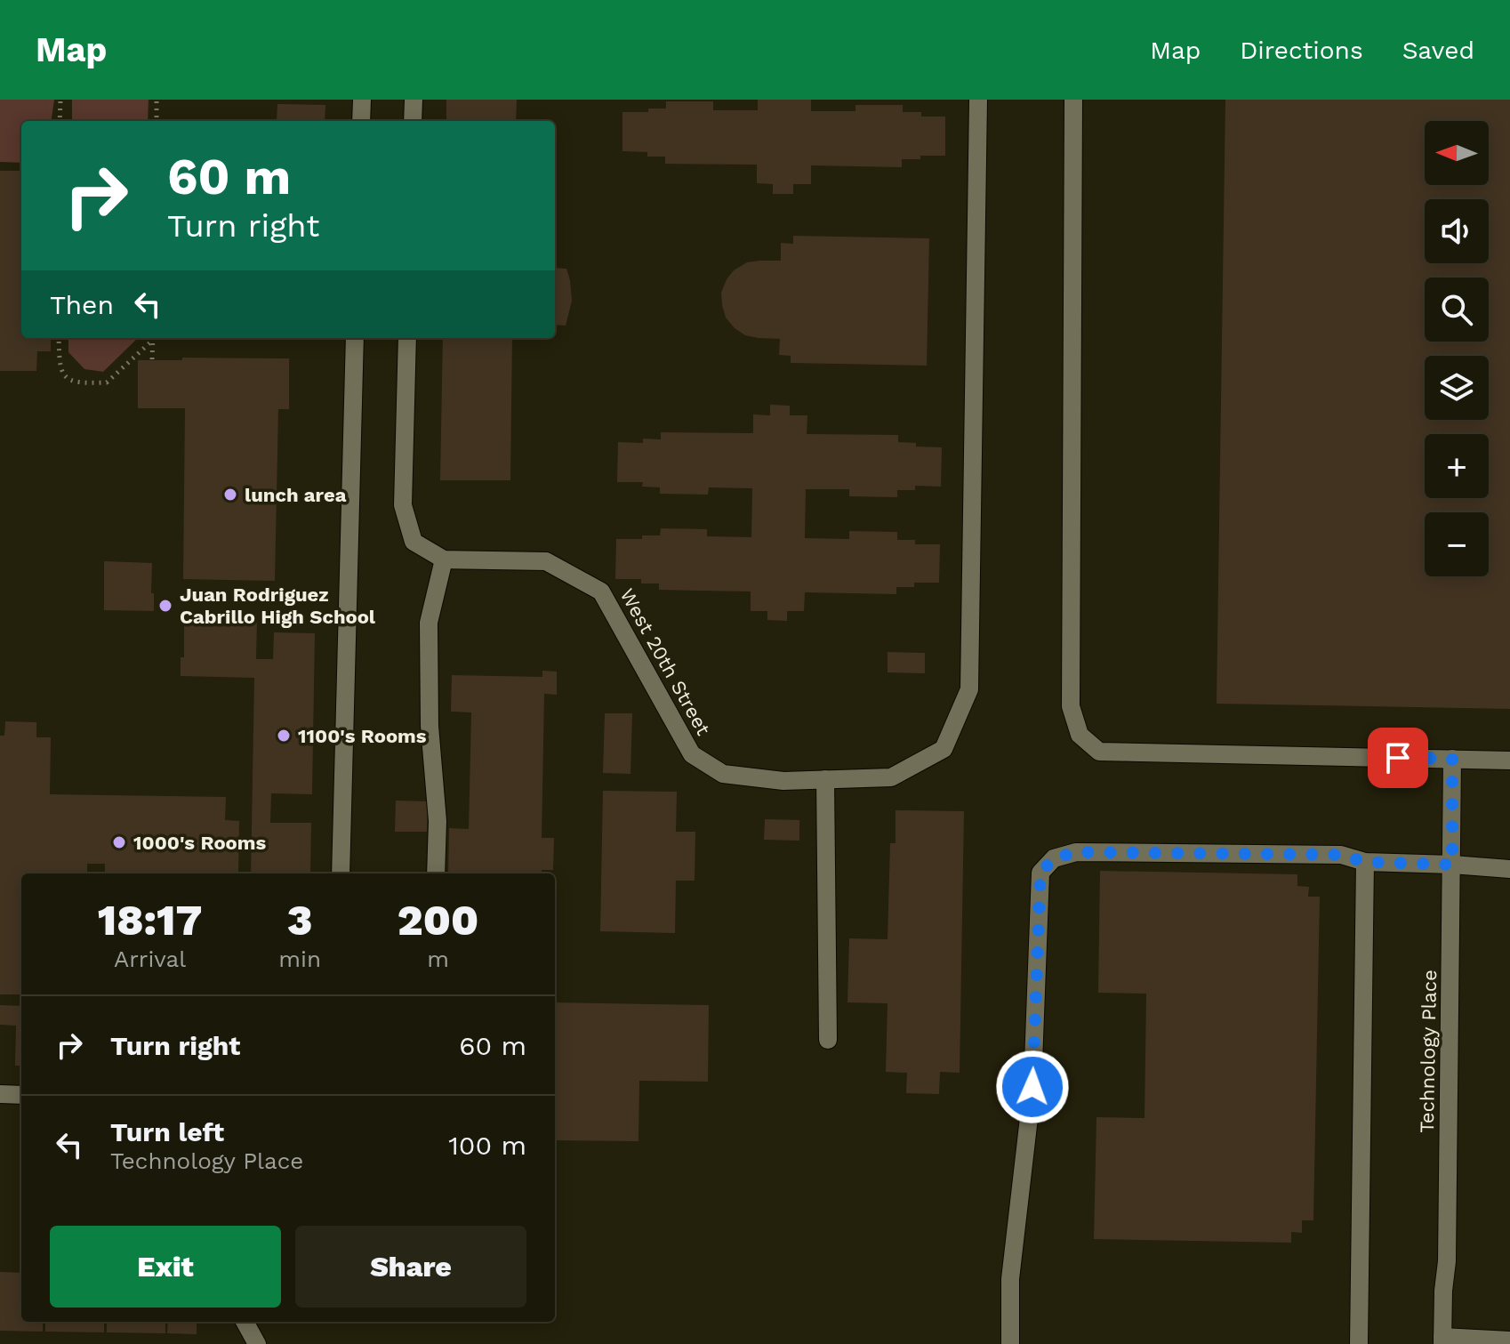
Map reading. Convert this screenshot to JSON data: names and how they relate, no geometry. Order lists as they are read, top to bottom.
{
  "streets": {
    "street": ["West 20th Street", "Technology Place"]
  },
  "places": [
    "lunch area",
    "Juan Rodriguez Cabrillo High School",
    "1100's Rooms",
    "1000's Rooms"
  ],
  "north": "left",
  "page": {
    "header": "Map",
    "nav": ["Map", "Directions", "Saved"],
    "map_buttons": ["+", "−"],
    "turn": ["60 m", "Turn right"],
    "then": "Then",
    "eta": [
      "18:17",
      "Arrival",
      "3",
      "min",
      "200",
      "m"
    ],
    "list": [
      {
        "name": "Turn right",
        "value": "60 m"
      },
      {
        "name": "Turn left",
        "note": "Technology Place",
        "value": "100 m"
      }
    ],
    "buttons": ["Exit", "Share"]
  }
}
